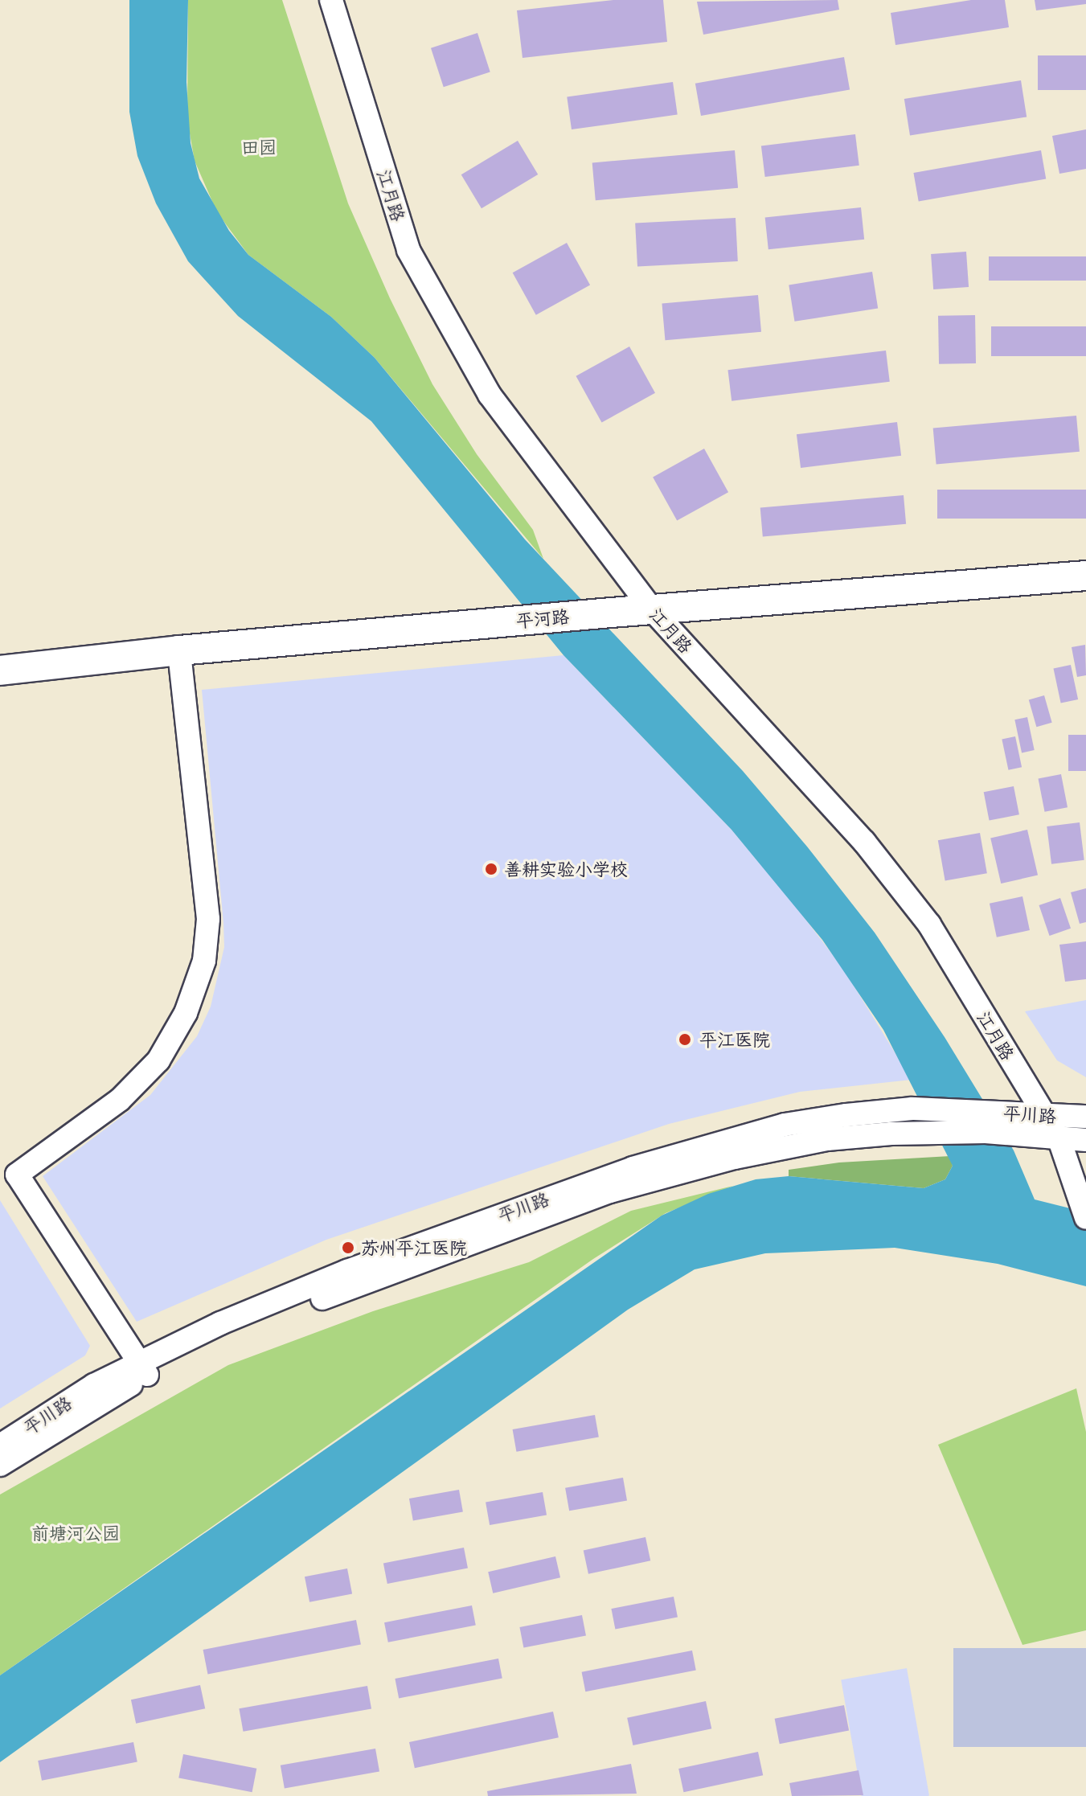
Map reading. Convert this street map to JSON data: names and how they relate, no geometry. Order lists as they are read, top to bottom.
{
  "streets": {
    "main road": ["平河路"],
    "street": ["江月路", "平川路"]
  },
  "crossings": [
    ["江月路", "平河路"],
    ["江月路", "平川路"]
  ],
  "parks": ["田园", "前塘河公园"],
  "places": ["善耕实验小学校", "平江医院", "苏州平江医院"]
}
